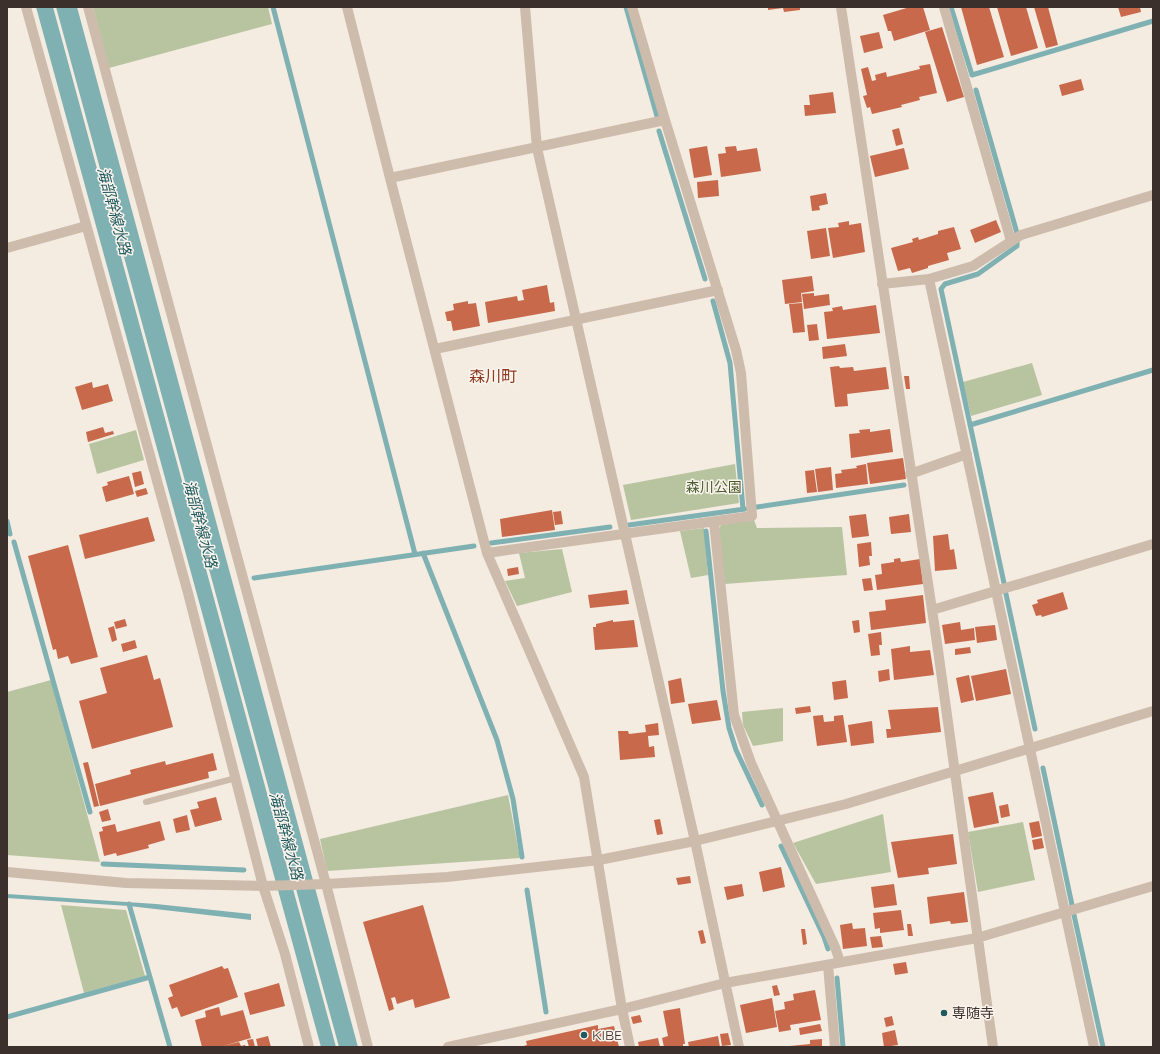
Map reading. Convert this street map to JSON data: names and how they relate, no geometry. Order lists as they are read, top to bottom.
{
  "districts": ["森川町"],
  "water": ["海部幹線水路"],
  "parks": ["森川公園"],
  "places": ["専随寺", "KIBE"]
}
